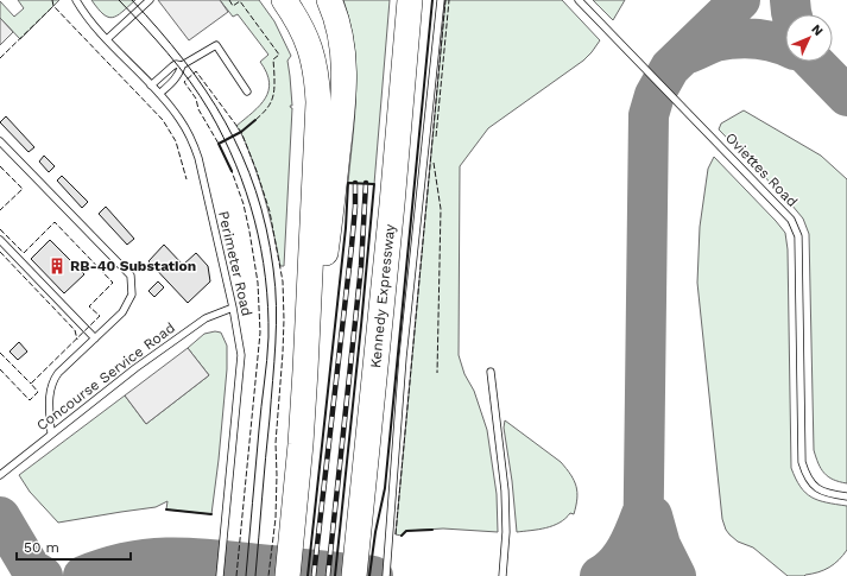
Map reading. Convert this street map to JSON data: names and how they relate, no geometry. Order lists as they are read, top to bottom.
{
  "streets": {
    "highway": ["Kennedy Expressway"],
    "lane": ["Oviettes Road", "Perimeter Road", "Concourse Service Road"]
  },
  "crossings": [
    ["Perimeter Road", "Concourse Service Road"]
  ],
  "places": {
    "building": ["RB-40 Substation"]
  },
  "scale_bar": "50 m",
  "north": "top right"
}
